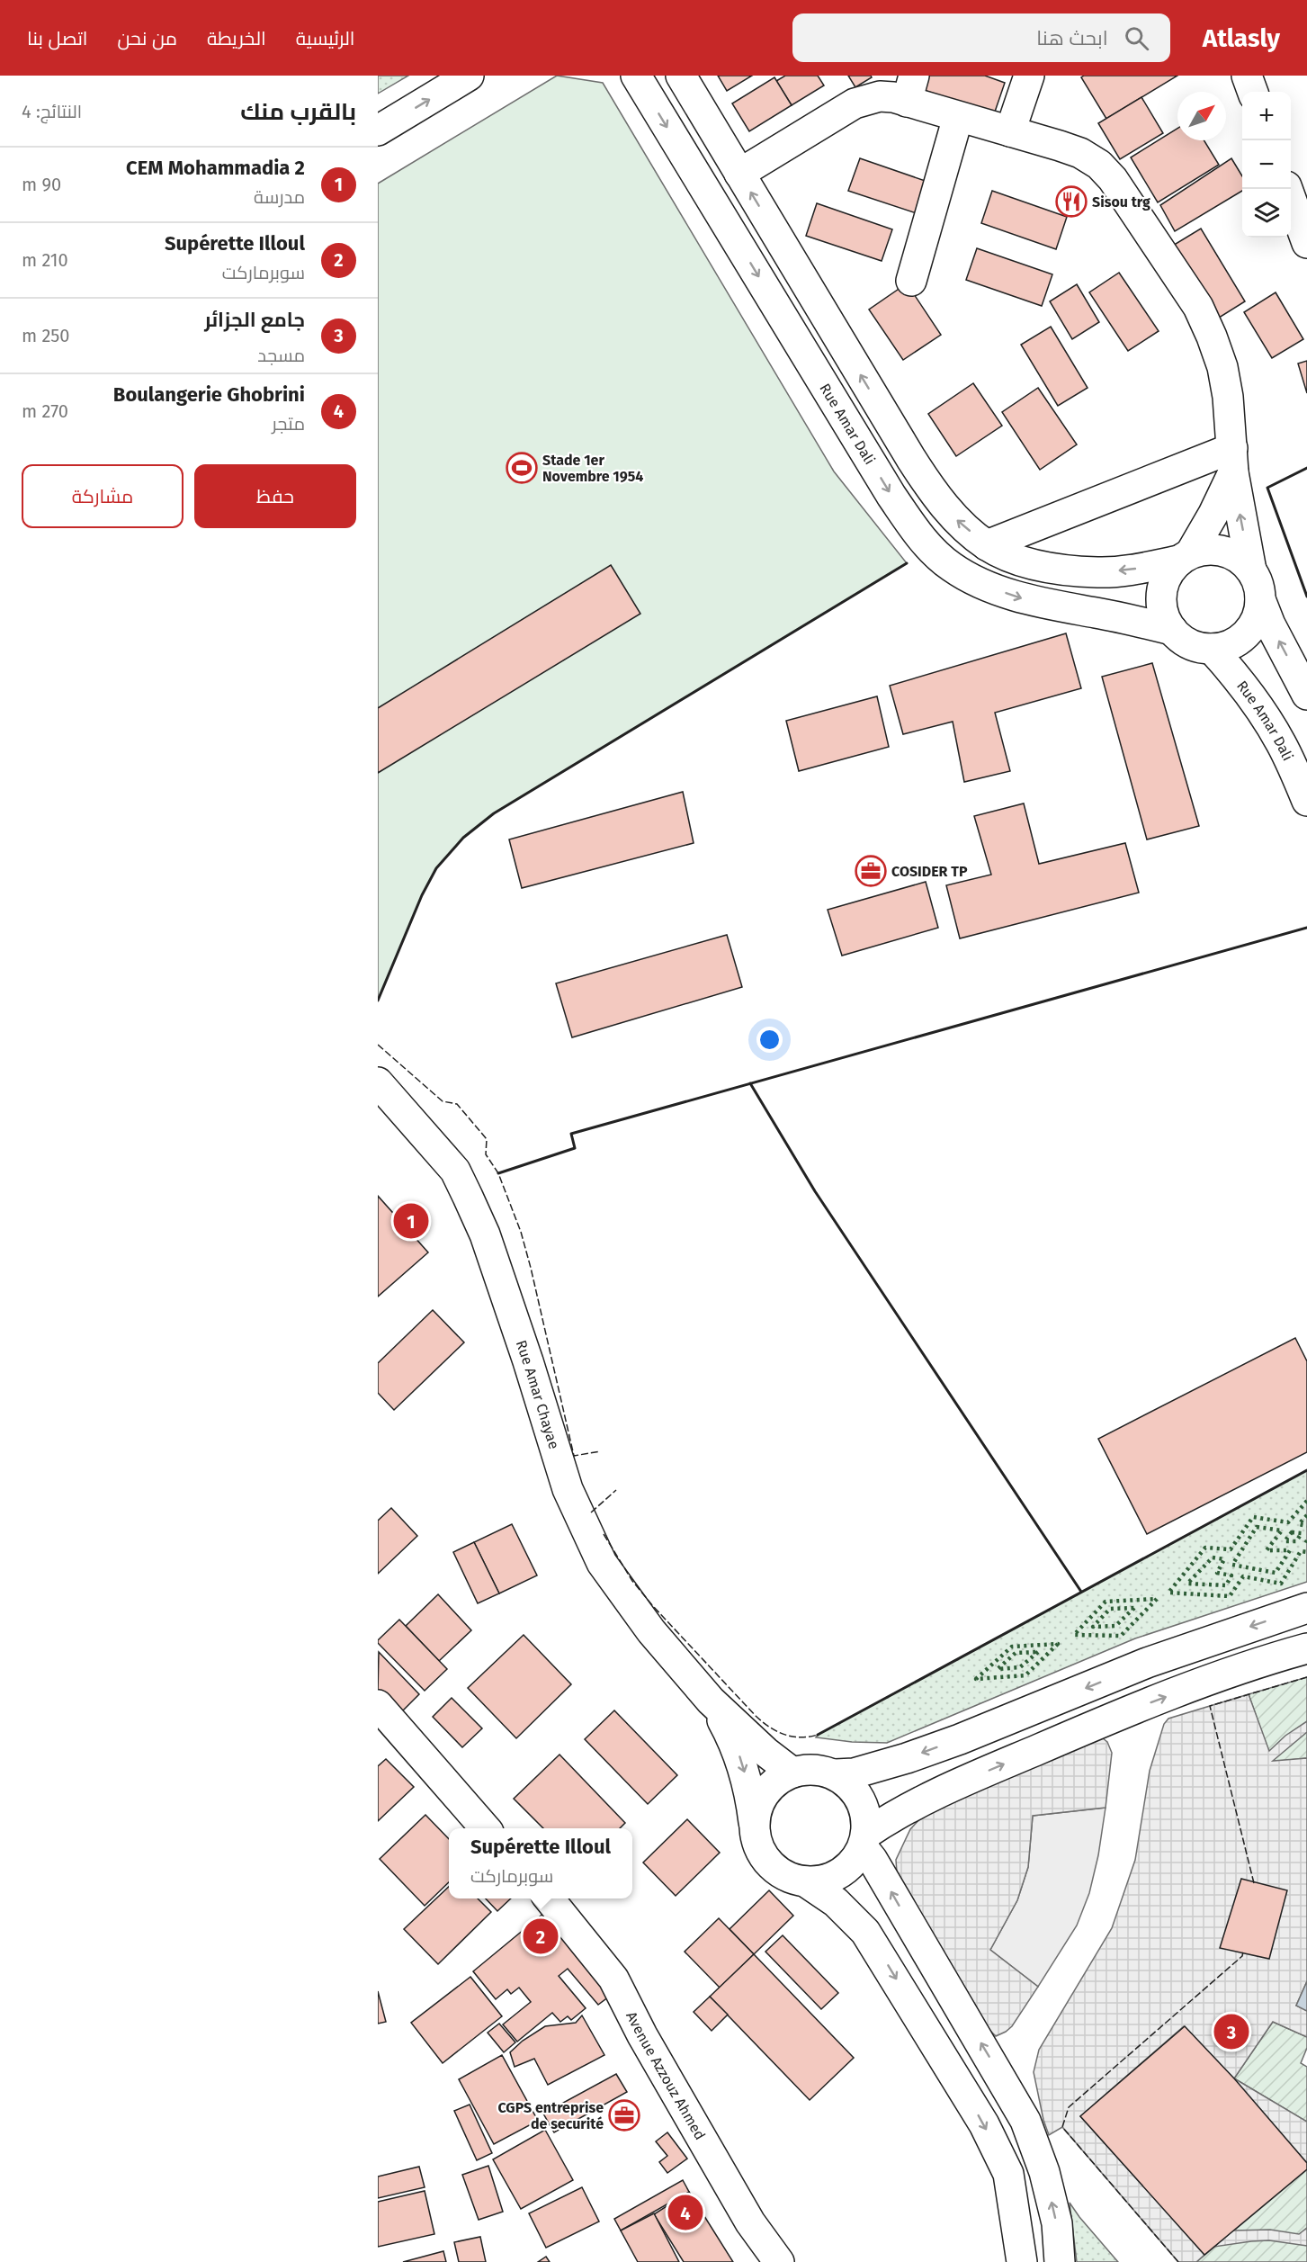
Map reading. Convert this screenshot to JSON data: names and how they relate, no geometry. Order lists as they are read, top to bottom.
{
  "streets": {
    "street": ["Rue Amar Dali", "Rue Amar Chayae", "Avenue Azzouz Ahmed"]
  },
  "places": {
    "restaurant": ["Sisou trg"],
    "sports": ["Stade 1er Novembre 1954"],
    "office": ["COSIDER TP", "CGPS entreprise de securité"]
  },
  "north": "top right",
  "page": {
    "header": "Atlasly",
    "search": "ابحث هنا",
    "nav": [
      "الرئيسية",
      "الخريطة",
      "من نحن",
      "اتصل بنا"
    ],
    "heading": ["بالقرب منك", "النتائج: 4"],
    "map_buttons": ["+", "−"],
    "list": [
      {
        "mark": "1",
        "name": "CEM Mohammadia 2",
        "note": "مدرسة",
        "value": "90 m"
      },
      {
        "mark": "2",
        "name": "Supérette Illoul",
        "note": "سوبرماركت",
        "value": "210 m"
      },
      {
        "mark": "3",
        "name": "جامع الجزائر",
        "note": "مسجد",
        "value": "250 m"
      },
      {
        "mark": "4",
        "name": "Boulangerie Ghobrini",
        "note": "متجر",
        "value": "270 m"
      }
    ],
    "buttons": ["حفظ", "مشاركة"],
    "pins": [
      "1",
      "2",
      "3",
      "4"
    ],
    "popup": ["Supérette Illoul", "سوبرماركت"]
  }
}
